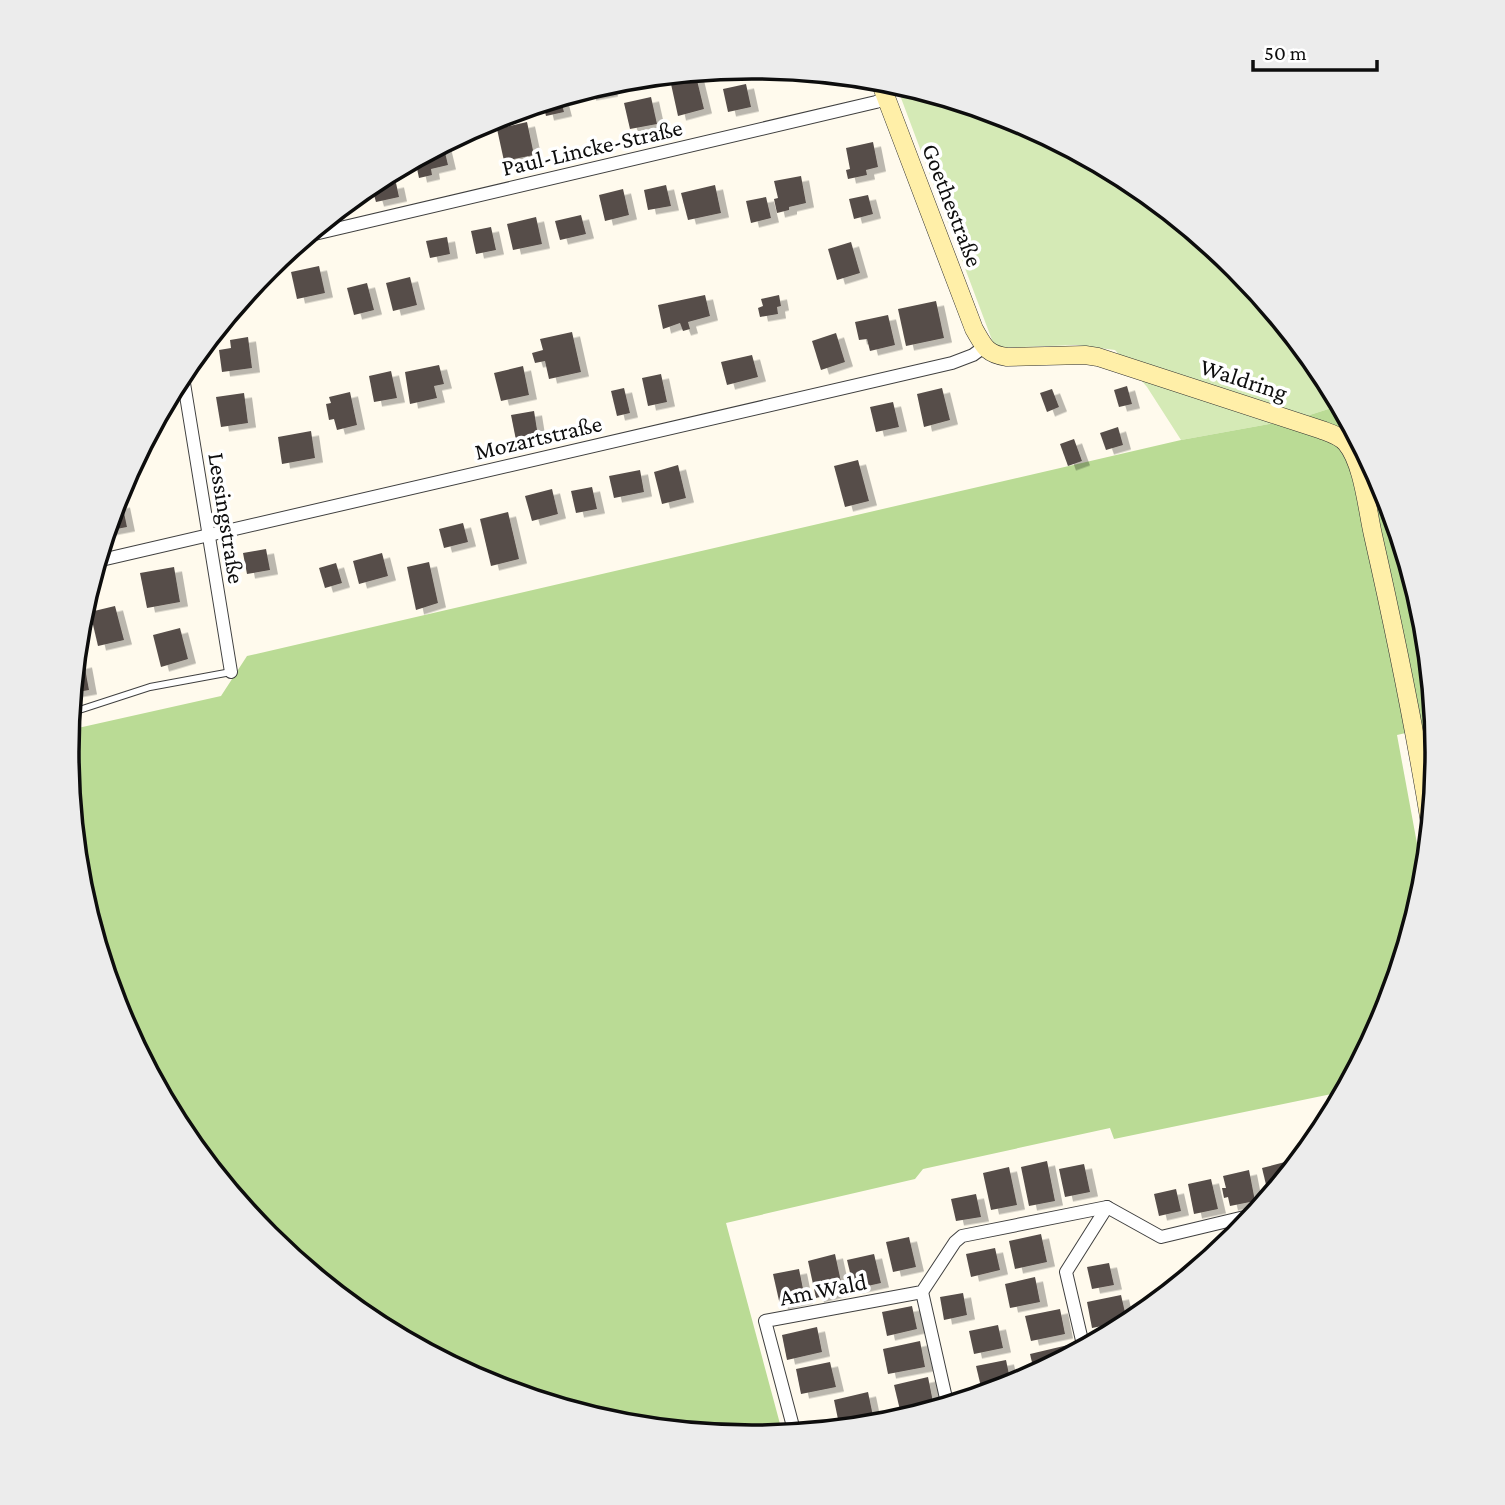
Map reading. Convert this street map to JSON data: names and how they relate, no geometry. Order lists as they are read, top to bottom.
{
  "streets": {
    "street": [
      "Paul-Lincke-Straße",
      "Goethestraße",
      "Waldring",
      "Mozartstraße",
      "Lessingstraße",
      "Am Wald"
    ]
  },
  "crossings": [
    ["Paul-Lincke-Straße", "Goethestraße"],
    ["Goethestraße", "Waldring"],
    ["Goethestraße", "Mozartstraße"],
    ["Waldring", "Mozartstraße"],
    ["Mozartstraße", "Lessingstraße"]
  ],
  "scale_bar": "50 m"
}
